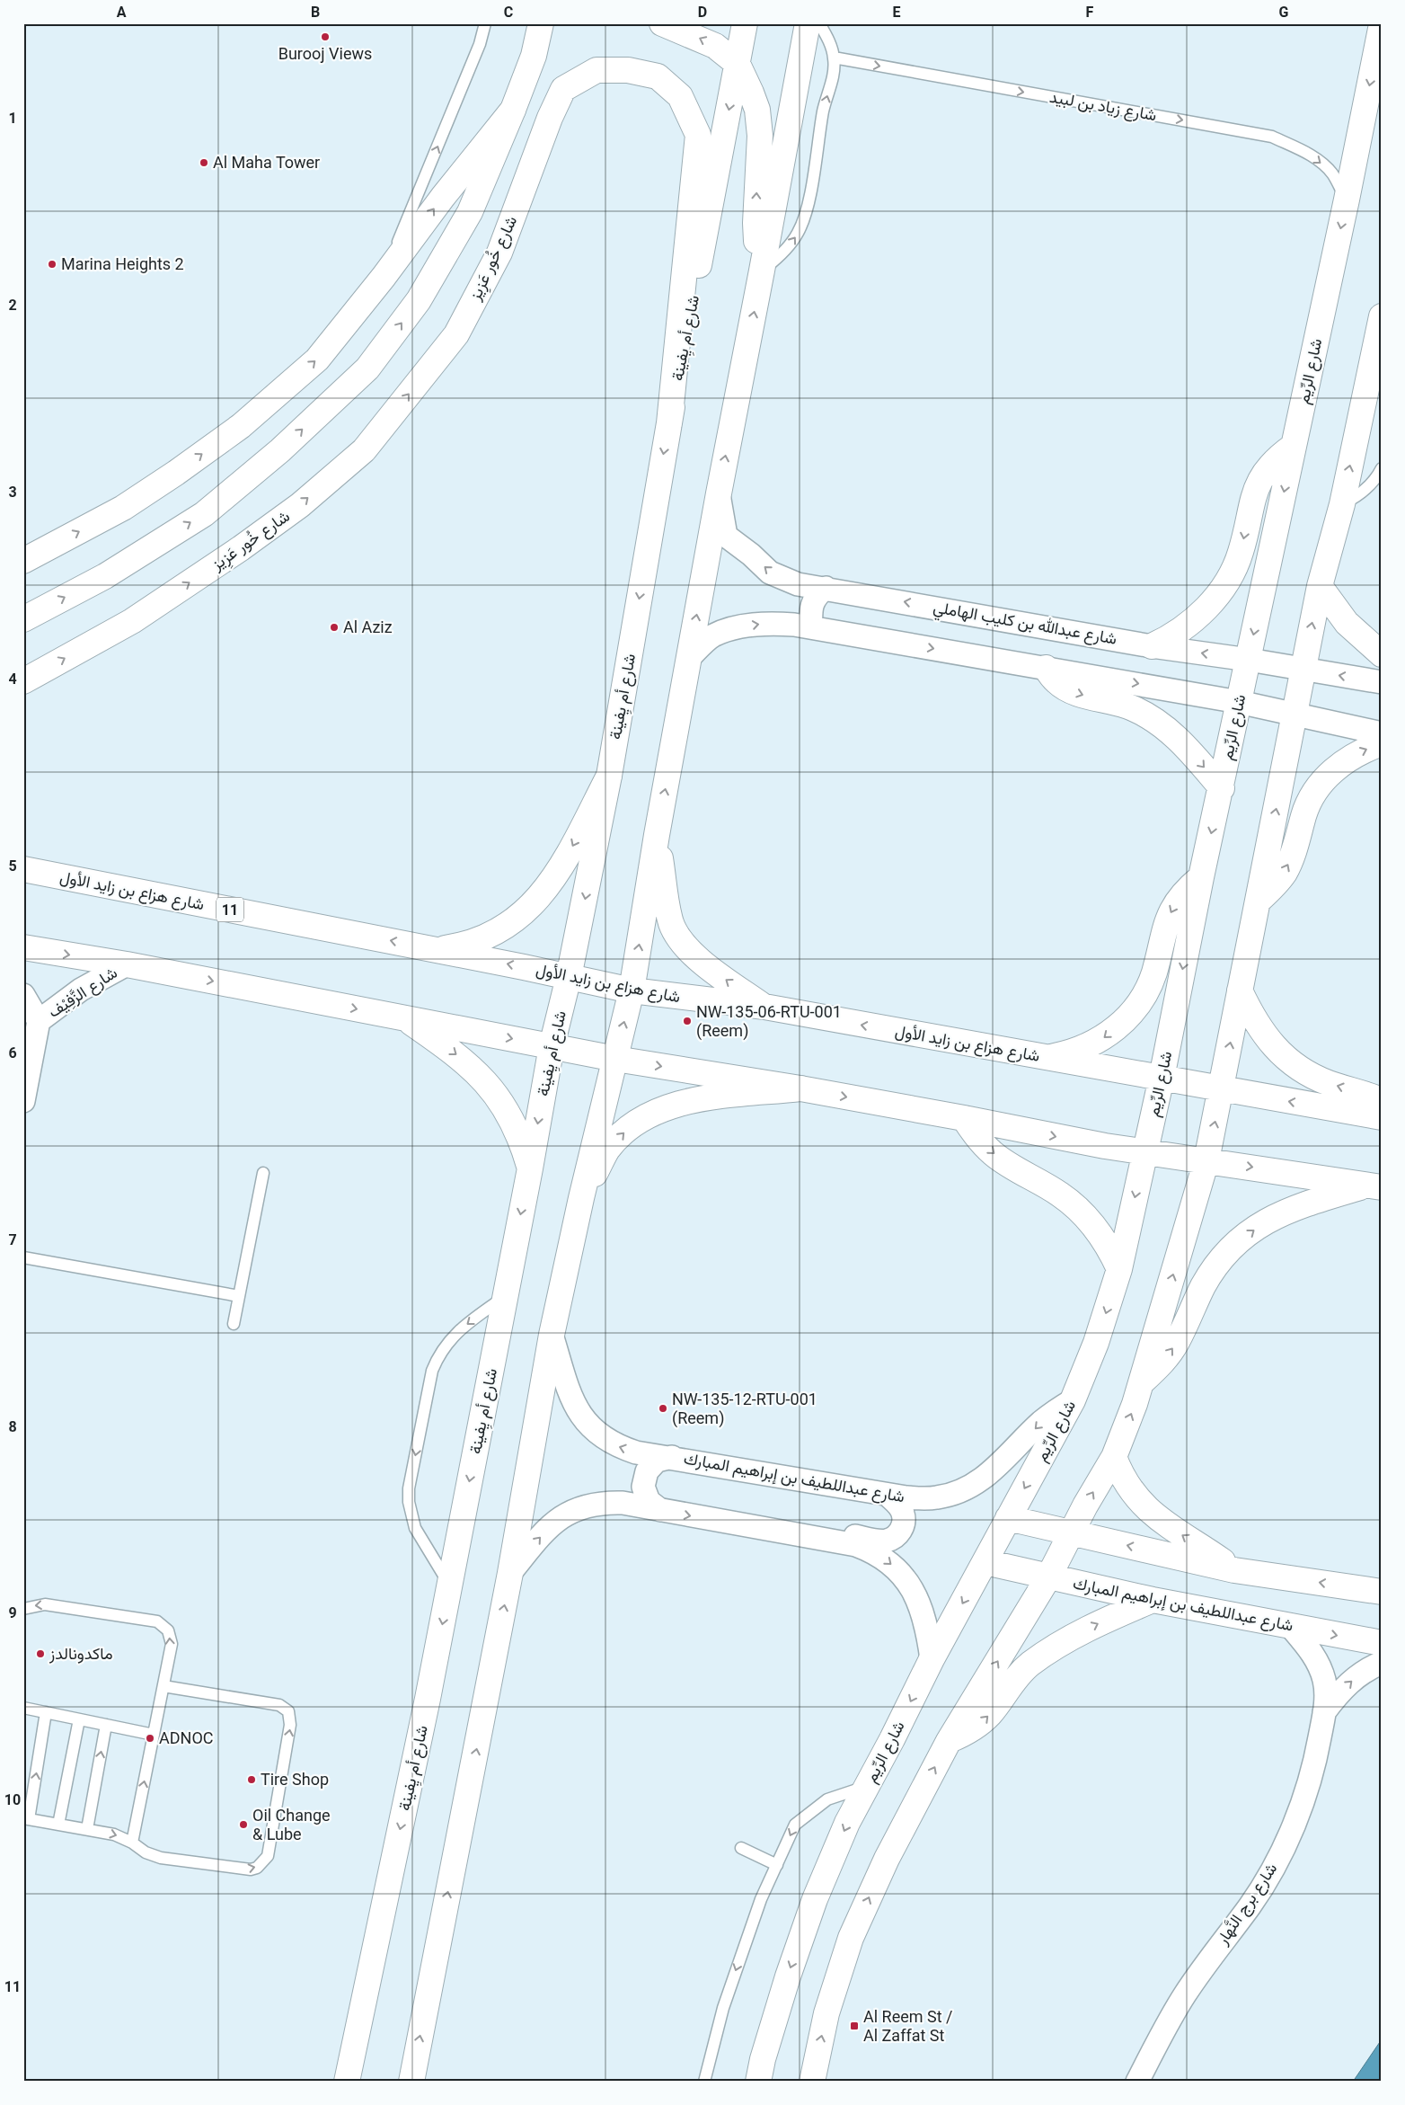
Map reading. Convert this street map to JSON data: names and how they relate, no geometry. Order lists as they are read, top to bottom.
{
  "streets": {
    "main road": [
      "شارع خُور عَزِيز",
      "شارع أم يِفينة",
      "شارع الرِّيم",
      "شارع هزاع بن زايد الأول",
      "11",
      "شارع عبداللطيف بن إبراهيم المبارك"
    ],
    "street": ["شارع عبدالله بن كليب الهاملي", "شارع الزَّفِيْف", "شارع برج النَّهار"],
    "lane": ["شارع زياد بن لبيد"]
  },
  "crossings": [
    ["شارع زياد بن لبيد", "شارع الرِّيم"],
    ["شارع خُور عَزِيز", "شارع أم يِفينة"],
    ["شارع أم يِفينة", "شارع هزاع بن زايد الأول"],
    ["شارع الرِّيم", "شارع عبدالله بن كليب الهاملي"],
    ["شارع الرِّيم", "شارع هزاع بن زايد الأول"],
    ["شارع الرِّيم", "شارع عبداللطيف بن إبراهيم المبارك"],
    ["شارع عبداللطيف بن إبراهيم المبارك", "شارع برج النَّهار"]
  ],
  "one_way": ["شارع زياد بن لبيد"],
  "places": {
    "other": [
      "Burooj Views",
      "Al Maha Tower",
      "Marina Heights 2",
      "Al Aziz",
      "NW-135-06-RTU-001 (Reem)",
      "NW-135-12-RTU-001 (Reem)",
      "ماكدونالدز",
      "ADNOC",
      "Tire Shop",
      "Oil Change & Lube"
    ],
    "transit": ["Al Reem St / Al Zaffat St"]
  },
  "grid": {
    "columns": [
      "A",
      "B",
      "C",
      "D",
      "E",
      "F",
      "G"
    ],
    "rows": [
      "1",
      "2",
      "3",
      "4",
      "5",
      "6",
      "7",
      "8",
      "9",
      "10",
      "11"
    ]
  }
}
